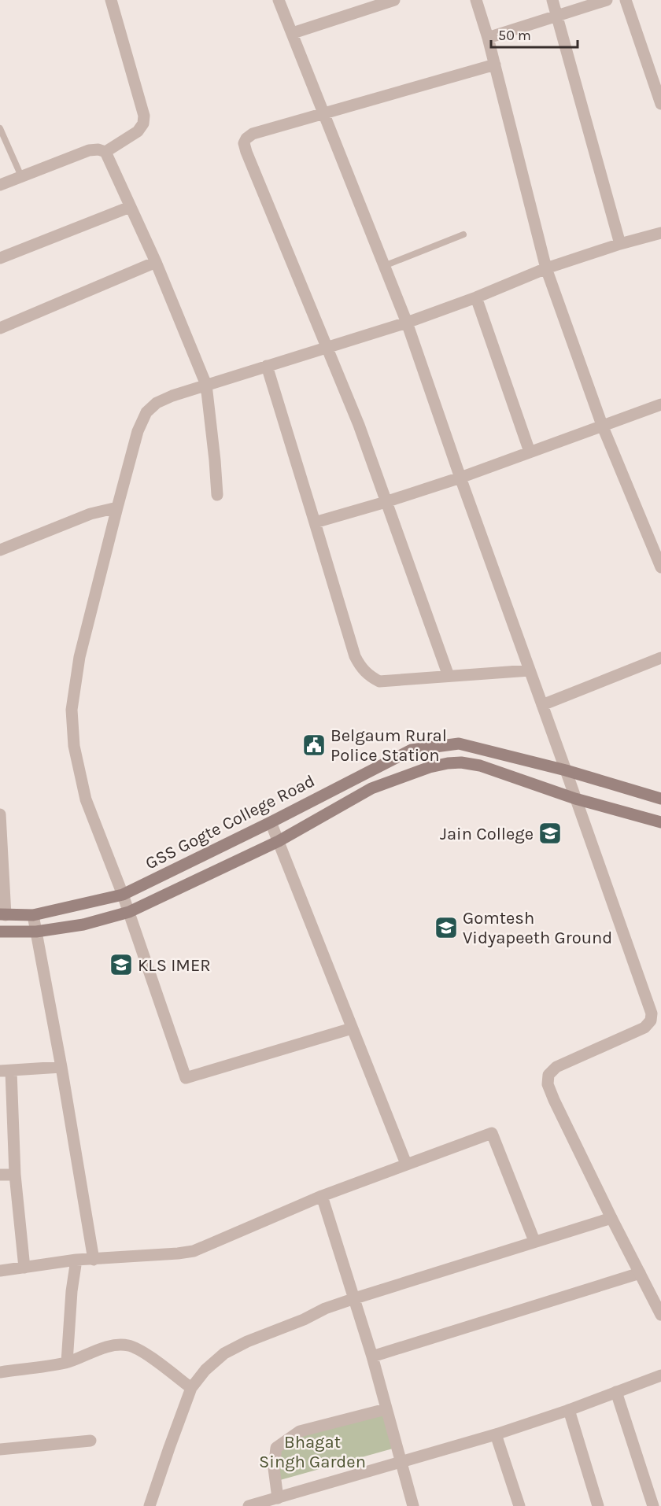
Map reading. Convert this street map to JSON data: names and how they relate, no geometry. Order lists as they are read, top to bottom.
{
  "streets": {
    "main road": ["GSS Gogte College Road"]
  },
  "parks": ["Bhagat Singh Garden"],
  "places": {
    "public building": ["Belgaum Rural Police Station"],
    "school or university": ["Jain College", "Gomtesh Vidyapeeth Ground", "KLS IMER"]
  },
  "scale_bar": "50 m"
}
